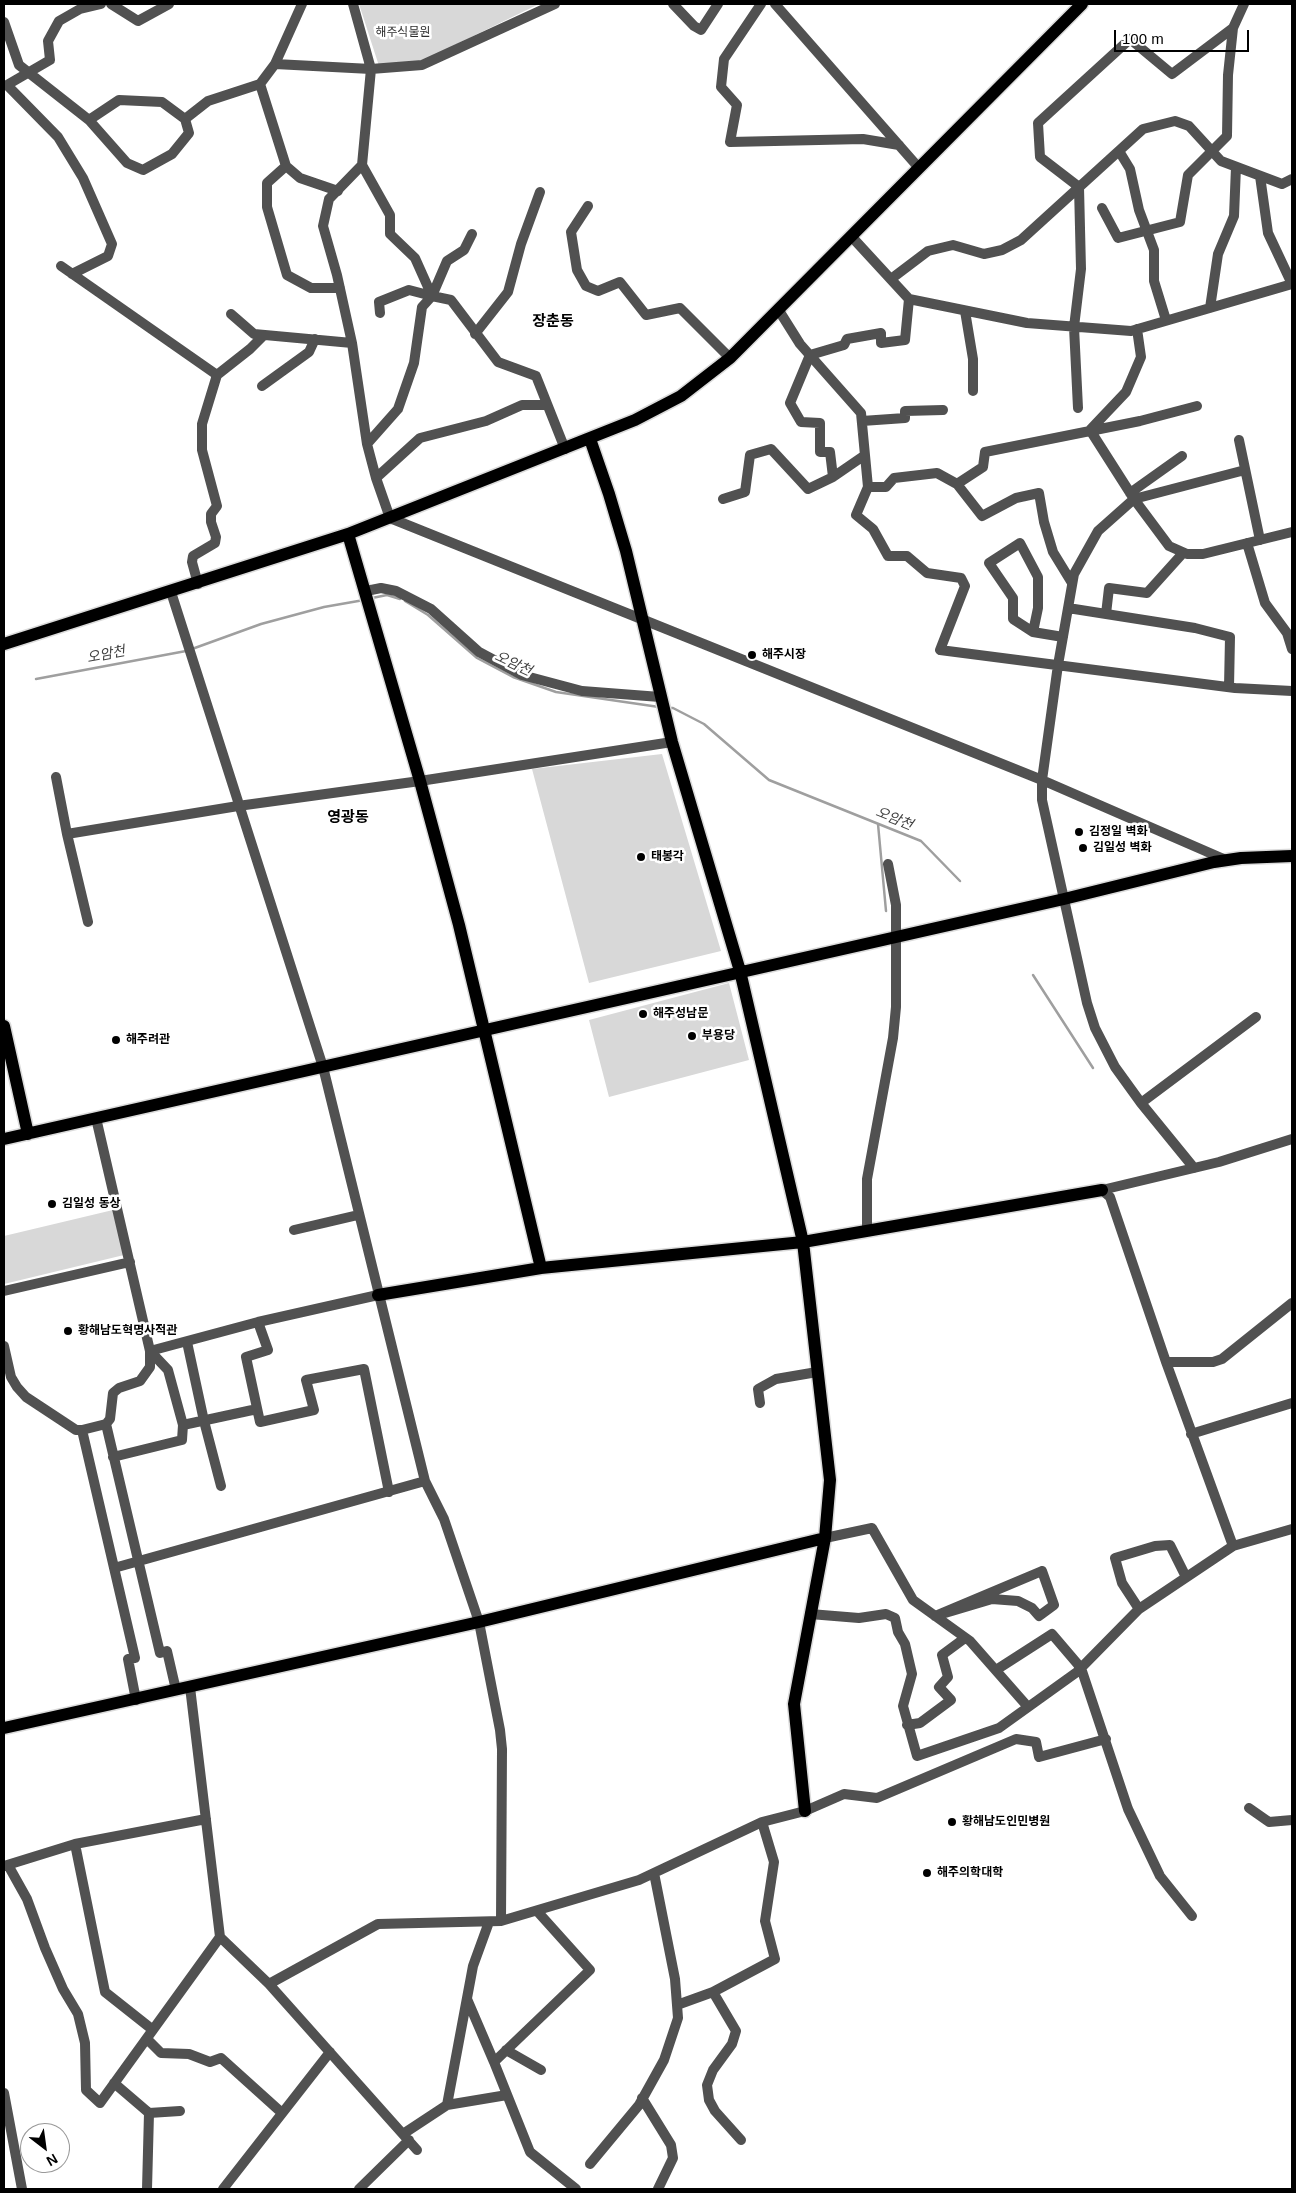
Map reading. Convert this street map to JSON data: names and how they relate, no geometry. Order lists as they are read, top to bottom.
{
  "districts": ["장춘동", "영광동"],
  "water": ["오암천"],
  "parks": ["해주식물원"],
  "places": [
    "해주시장",
    "김정일 벽화",
    "김일성 벽화",
    "태봉각",
    "해주성남문",
    "부용당",
    "해주려관",
    "김일성 동상",
    "황해남도혁명사적관",
    "황해남도인민병원",
    "해주의학대학"
  ],
  "scale_bar": "100 m",
  "north": "bottom right"
}
